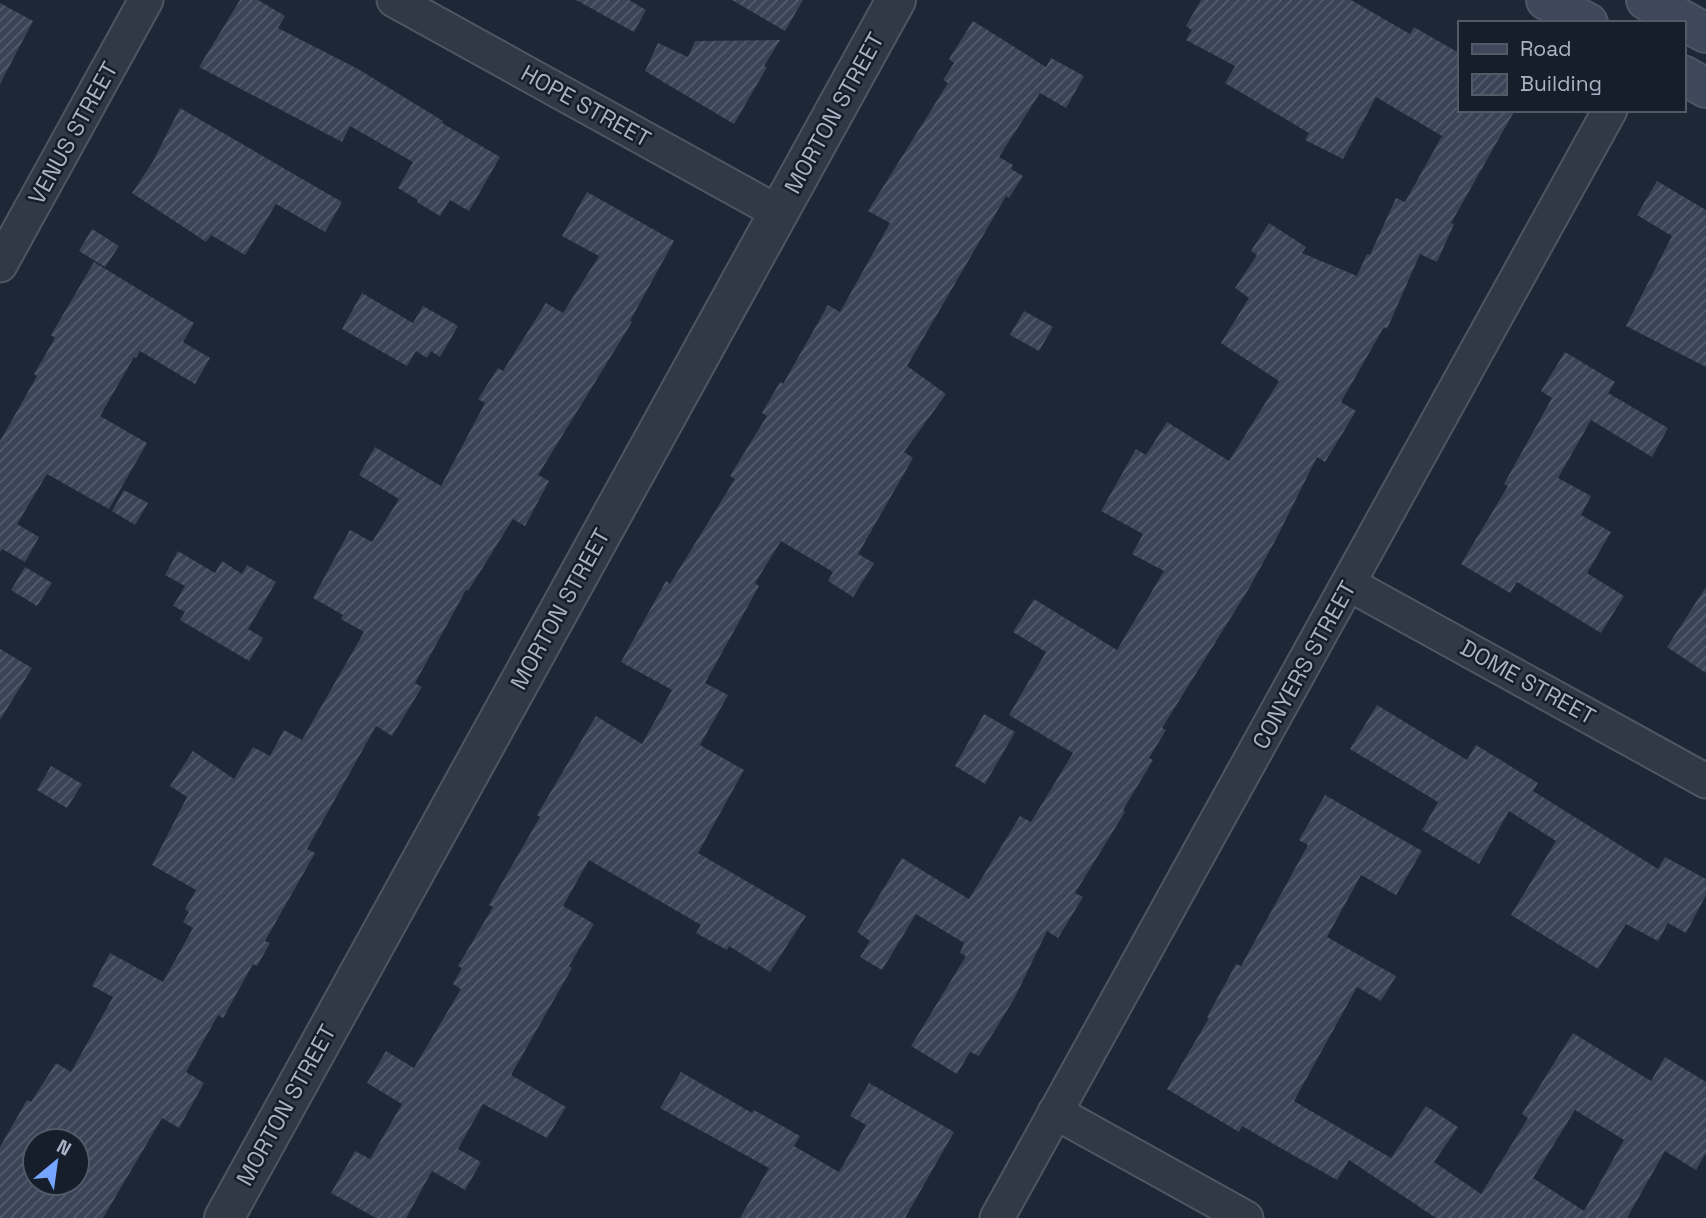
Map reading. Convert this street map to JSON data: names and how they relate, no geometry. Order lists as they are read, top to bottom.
{
  "streets": {
    "street": [
      "HOPE STREET",
      "MORTON STREET",
      "VENUS STREET",
      "CONYERS STREET",
      "DOME STREET"
    ]
  },
  "crossings": [
    ["HOPE STREET", "MORTON STREET"],
    ["CONYERS STREET", "DOME STREET"]
  ],
  "legend": ["Road", "Building"],
  "north": "top right"
}
